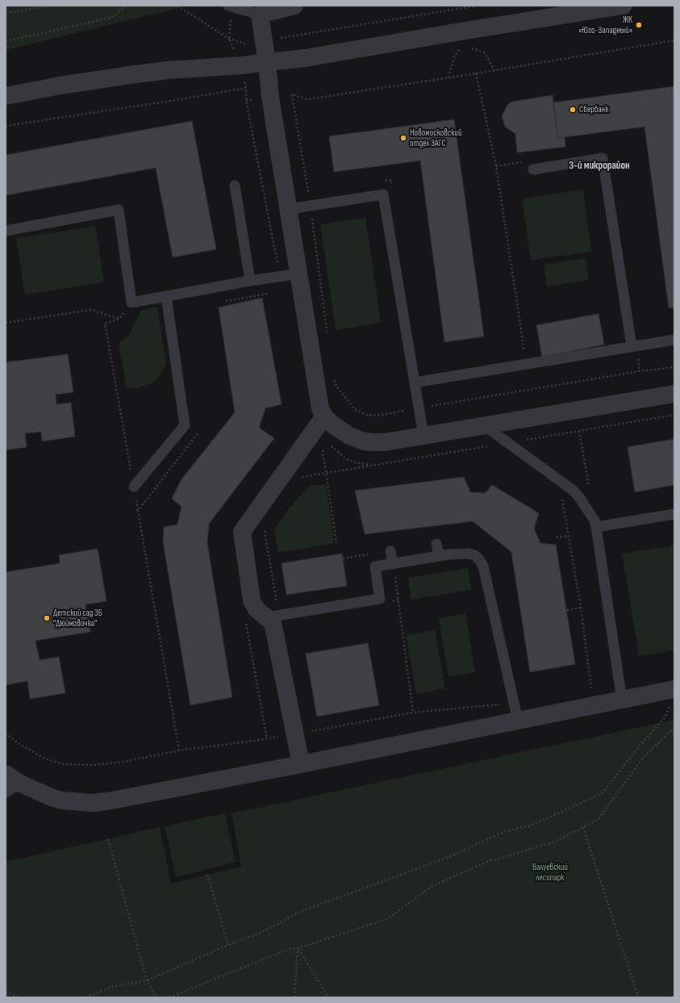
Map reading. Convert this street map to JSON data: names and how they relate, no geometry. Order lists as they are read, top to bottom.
{
  "districts": ["3-й микрорайон"],
  "parks": ["Валуевский лесопарк"],
  "places": [
    "ЖК «Юго-Западный»",
    "Сбербанк",
    "Новомосковский отдел ЗАГС",
    "Детский сад 36 \"Дюймовочка\""
  ]
}
